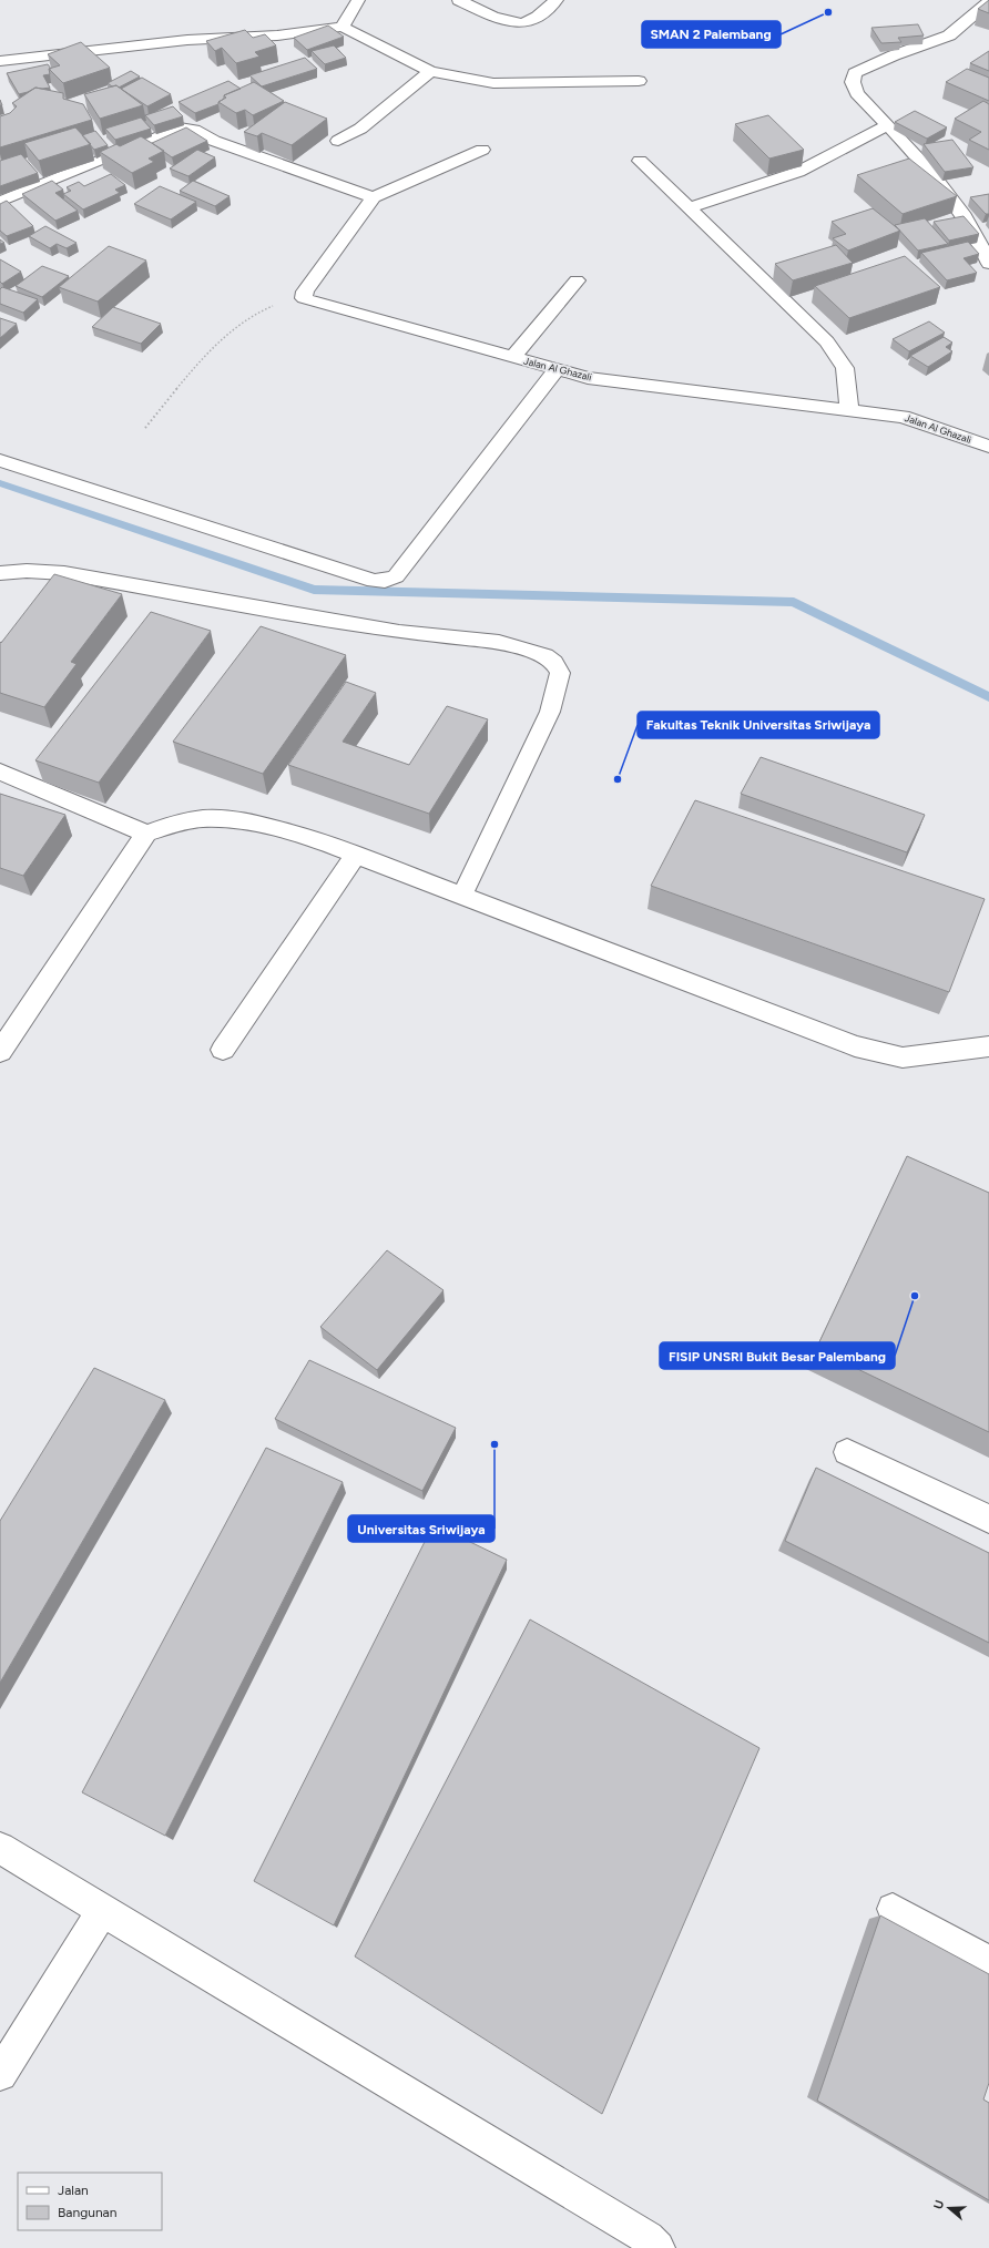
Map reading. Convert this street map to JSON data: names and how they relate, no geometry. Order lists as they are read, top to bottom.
{
  "streets": {
    "street": ["Jalan Al Ghazali"]
  },
  "places": [
    "SMAN 2 Palembang",
    "Fakultas Teknik Universitas Sriwijaya",
    "FISIP UNSRI Bukit Besar Palembang",
    "Universitas Sriwijaya"
  ],
  "legend": ["Jalan", "Bangunan"],
  "north": "left"
}
